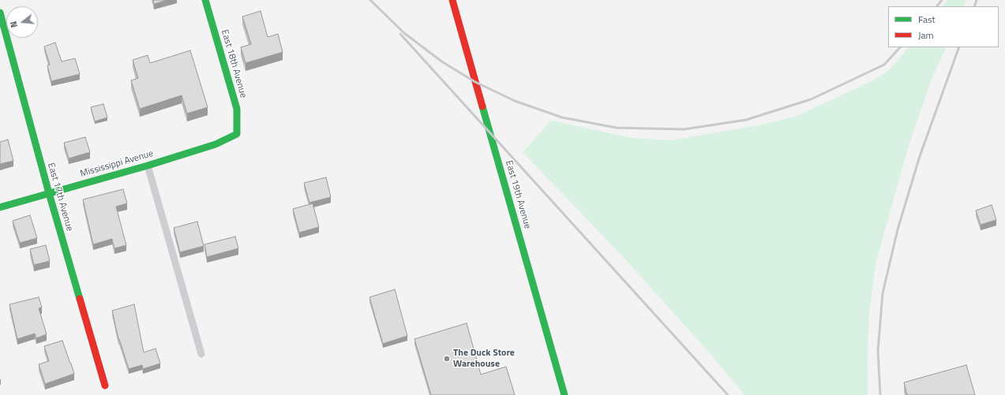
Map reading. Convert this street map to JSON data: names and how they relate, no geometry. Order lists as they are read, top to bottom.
{
  "streets": {
    "street": [
      "East 18th Avenue",
      "Mississippi Avenue",
      "East 19th Avenue",
      "East 17th Avenue"
    ]
  },
  "crossings": [
    ["East 18th Avenue", "Mississippi Avenue"],
    ["Mississippi Avenue", "East 17th Avenue"]
  ],
  "places": ["The Duck Store Warehouse"],
  "legend": ["Fast", "Jam"],
  "north": "left"
}
